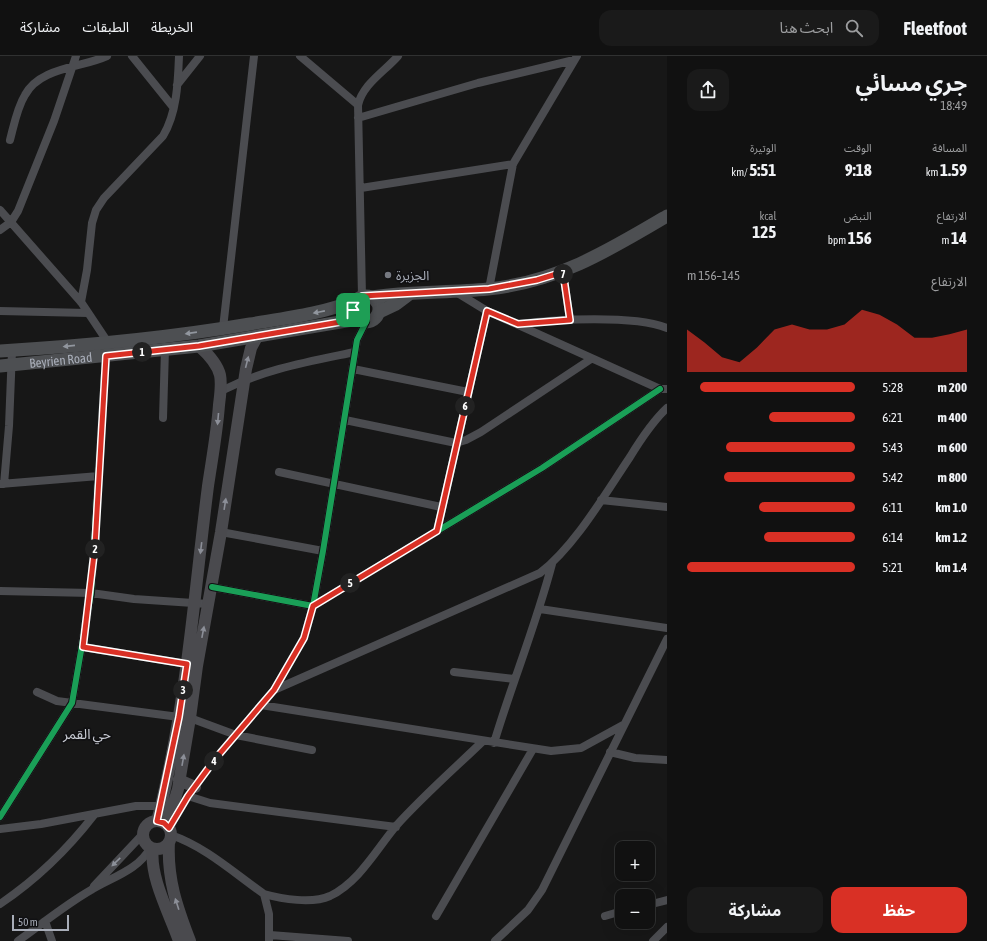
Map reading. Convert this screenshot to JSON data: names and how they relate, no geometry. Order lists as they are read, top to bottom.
{
  "streets": {
    "main road": ["Beyrien Road"]
  },
  "districts": ["حي القمر"],
  "places": ["الجزيرة"],
  "scale_bar": "50 m",
  "page": {
    "header": "Fleetfoot",
    "search": "ابحث هنا",
    "nav": ["الخريطة", "الطبقات", "مشاركة"],
    "heading": ["جري مسائي", "18:49"],
    "stats": [
      ["المسافة", "1.59 km"],
      ["الوقت", "9:18"],
      ["الوتيرة", "5:51 /km"],
      ["الارتفاع", "14 m"],
      ["النبض", "156 bpm"],
      ["kcal", "125"]
    ],
    "chart": ["الارتفاع", "145–156 m"],
    "pins": [
      "7",
      "1",
      "6",
      "2",
      "5",
      "3",
      "4"
    ],
    "list": [
      {
        "name": "200 m",
        "note": "5:28"
      },
      {
        "name": "400 m",
        "note": "6:21"
      },
      {
        "name": "600 m",
        "note": "5:43"
      },
      {
        "name": "800 m",
        "note": "5:42"
      },
      {
        "name": "1.0 km",
        "note": "6:11"
      },
      {
        "name": "1.2 km",
        "note": "6:14"
      },
      {
        "name": "1.4 km",
        "note": "5:21"
      }
    ],
    "map_buttons": ["+", "−"],
    "buttons": ["حفظ", "مشاركة"],
    "scale": "50 m"
  }
}
